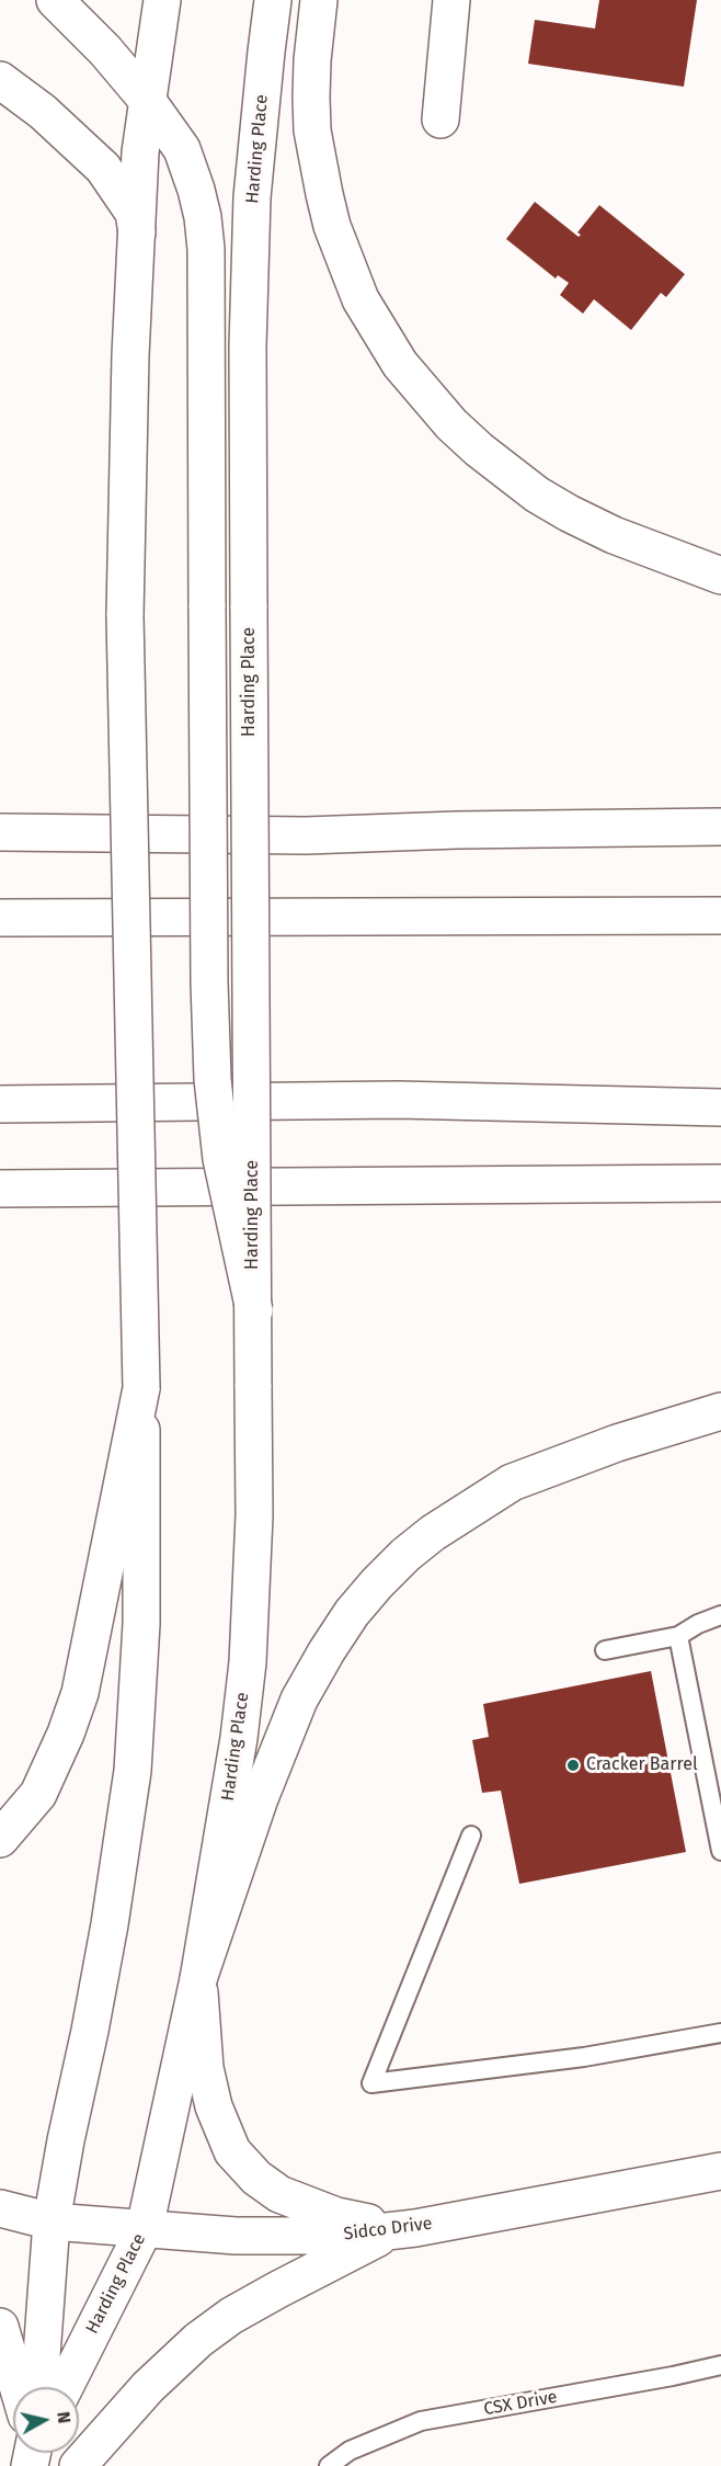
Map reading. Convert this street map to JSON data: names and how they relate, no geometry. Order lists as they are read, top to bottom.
{
  "streets": {
    "main road": ["Harding Place", "Sidco Drive"],
    "lane": ["CSX Drive"]
  },
  "crossings": [
    ["Harding Place", "Sidco Drive"]
  ],
  "places": ["Cracker Barrel"],
  "north": "right"
}
